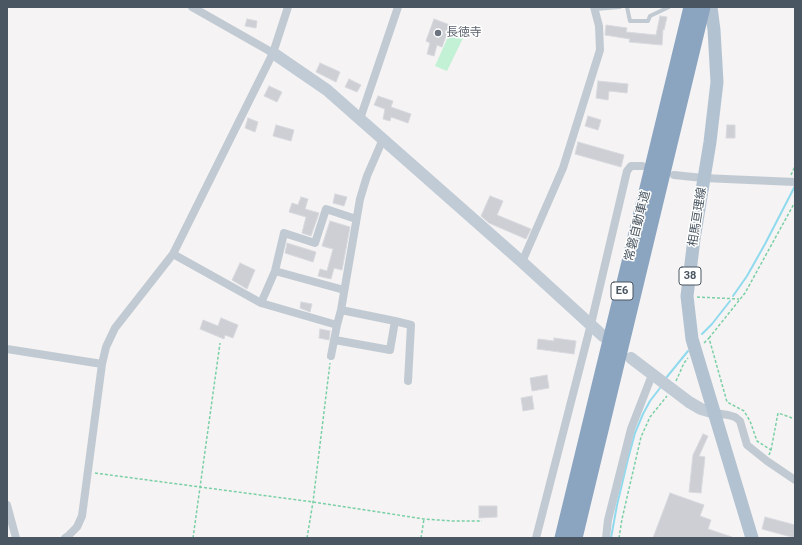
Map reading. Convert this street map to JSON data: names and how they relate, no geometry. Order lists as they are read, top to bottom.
{
  "streets": {
    "highway": ["常磐自動車道", "E6"],
    "main road": ["相馬亘理線", "38"]
  },
  "places": ["長徳寺"]
}
